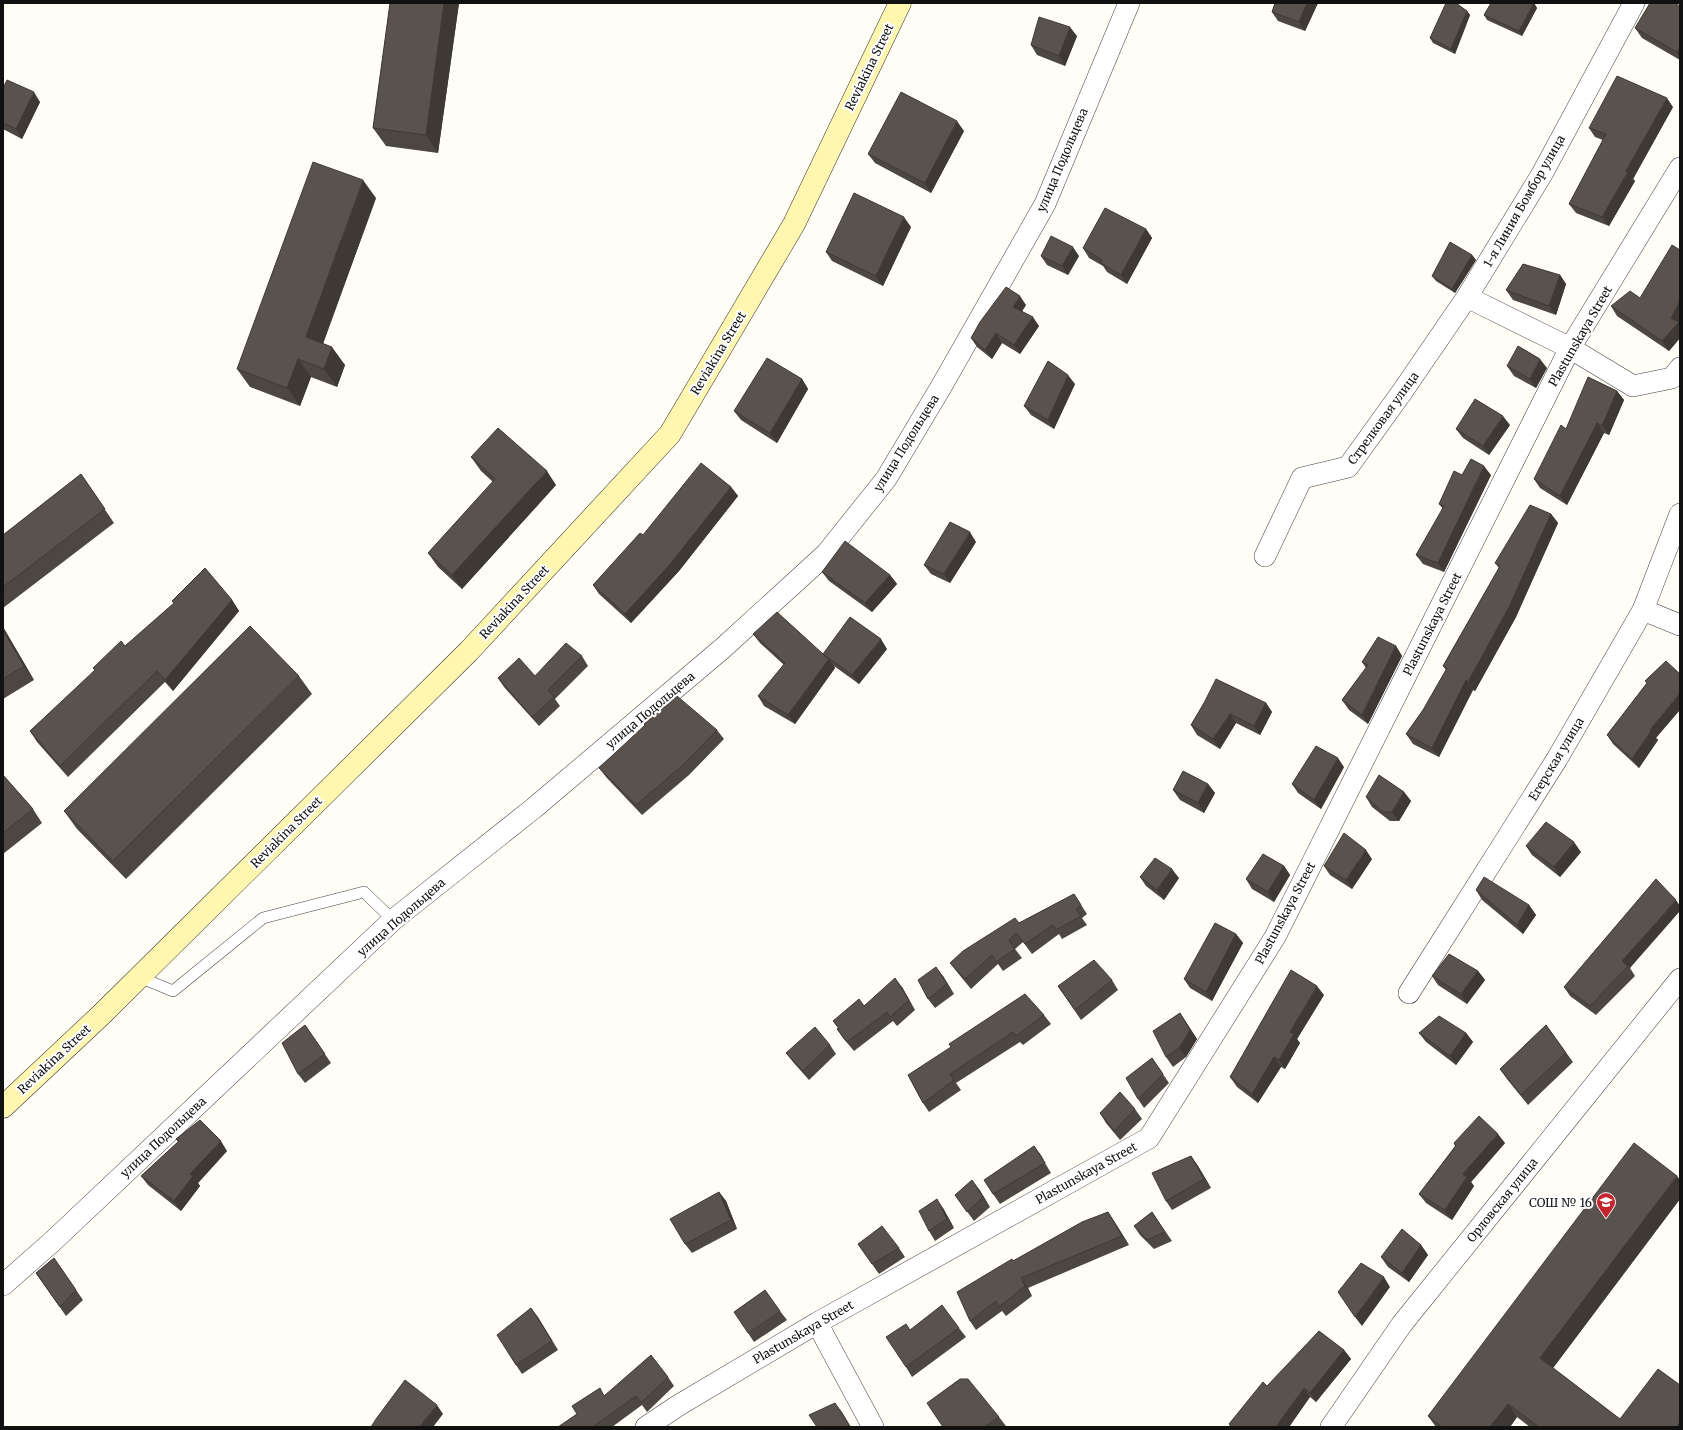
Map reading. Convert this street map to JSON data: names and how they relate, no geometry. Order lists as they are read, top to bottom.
{
  "streets": {
    "main road": ["Reviakina Street"],
    "street": [
      "улица Подольцева",
      "1-я Линия Бомбор улица",
      "Plastunskaya Street",
      "Стрелковая улица",
      "Егерская улица",
      "Орловская улица"
    ]
  },
  "crossings": [
    ["1-я Линия Бомбор улица", "Стрелковая улица"]
  ],
  "places": {
    "school or university": ["СОШ № 16"]
  }
}
